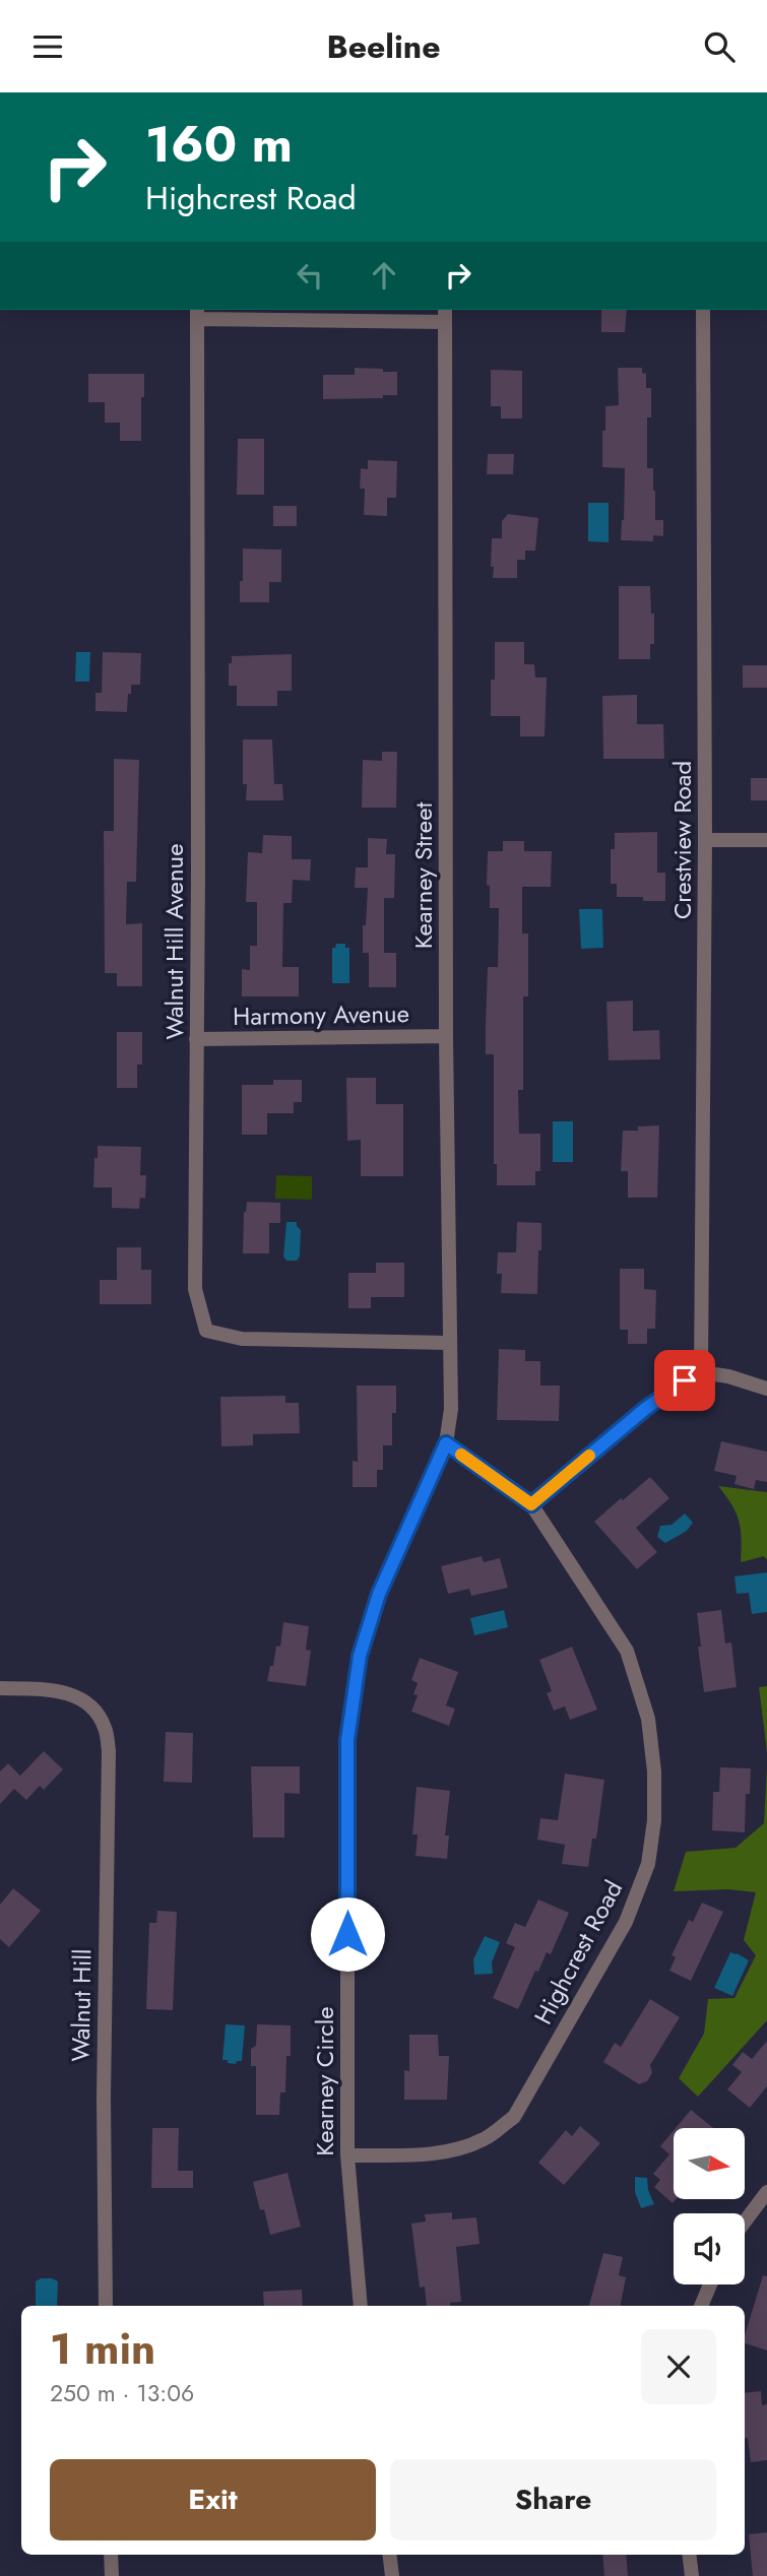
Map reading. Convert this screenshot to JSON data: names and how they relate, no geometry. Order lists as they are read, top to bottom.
{
  "streets": {
    "street": [
      "Crestview Road",
      "Kearney Street",
      "Walnut Hill Avenue",
      "Harmony Avenue",
      "Highcrest Road",
      "Walnut Hill",
      "Kearney Circle"
    ]
  },
  "crossings": [
    ["Kearney Street", "Walnut Hill Avenue"],
    ["Kearney Street", "Harmony Avenue"],
    ["Kearney Street", "Highcrest Road"],
    ["Kearney Street", "Kearney Circle"],
    ["Walnut Hill Avenue", "Harmony Avenue"],
    ["Highcrest Road", "Kearney Circle"]
  ],
  "north": "right",
  "page": {
    "header": "Beeline",
    "turn": ["160 m", "Highcrest Road"],
    "heading": ["1 min", "250 m · 13:06"],
    "buttons": ["Exit", "Share"]
  }
}
